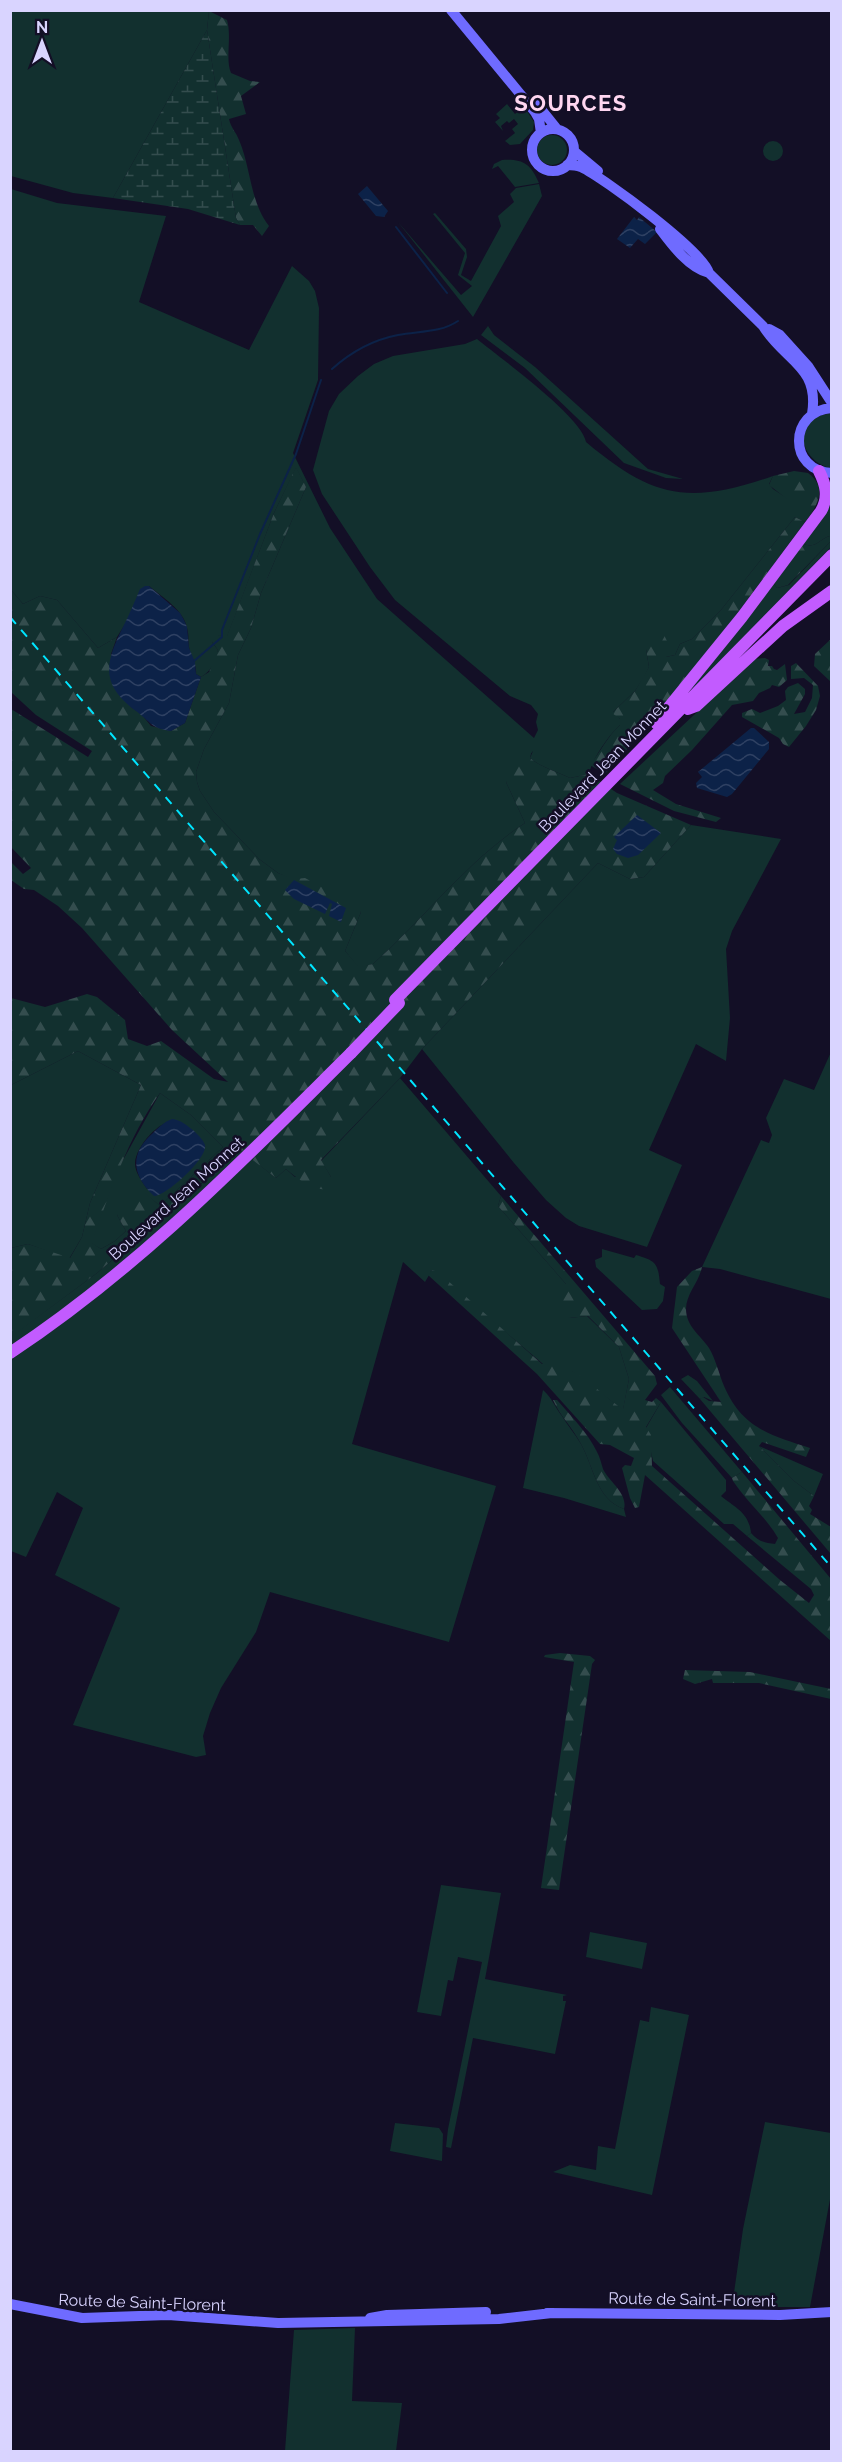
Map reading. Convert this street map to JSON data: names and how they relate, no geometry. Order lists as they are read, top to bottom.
{
  "streets": {
    "main road": ["Boulevard Jean Monnet", "Route de Saint-Florent"]
  },
  "districts": ["SOURCES"],
  "north": "top"
}
